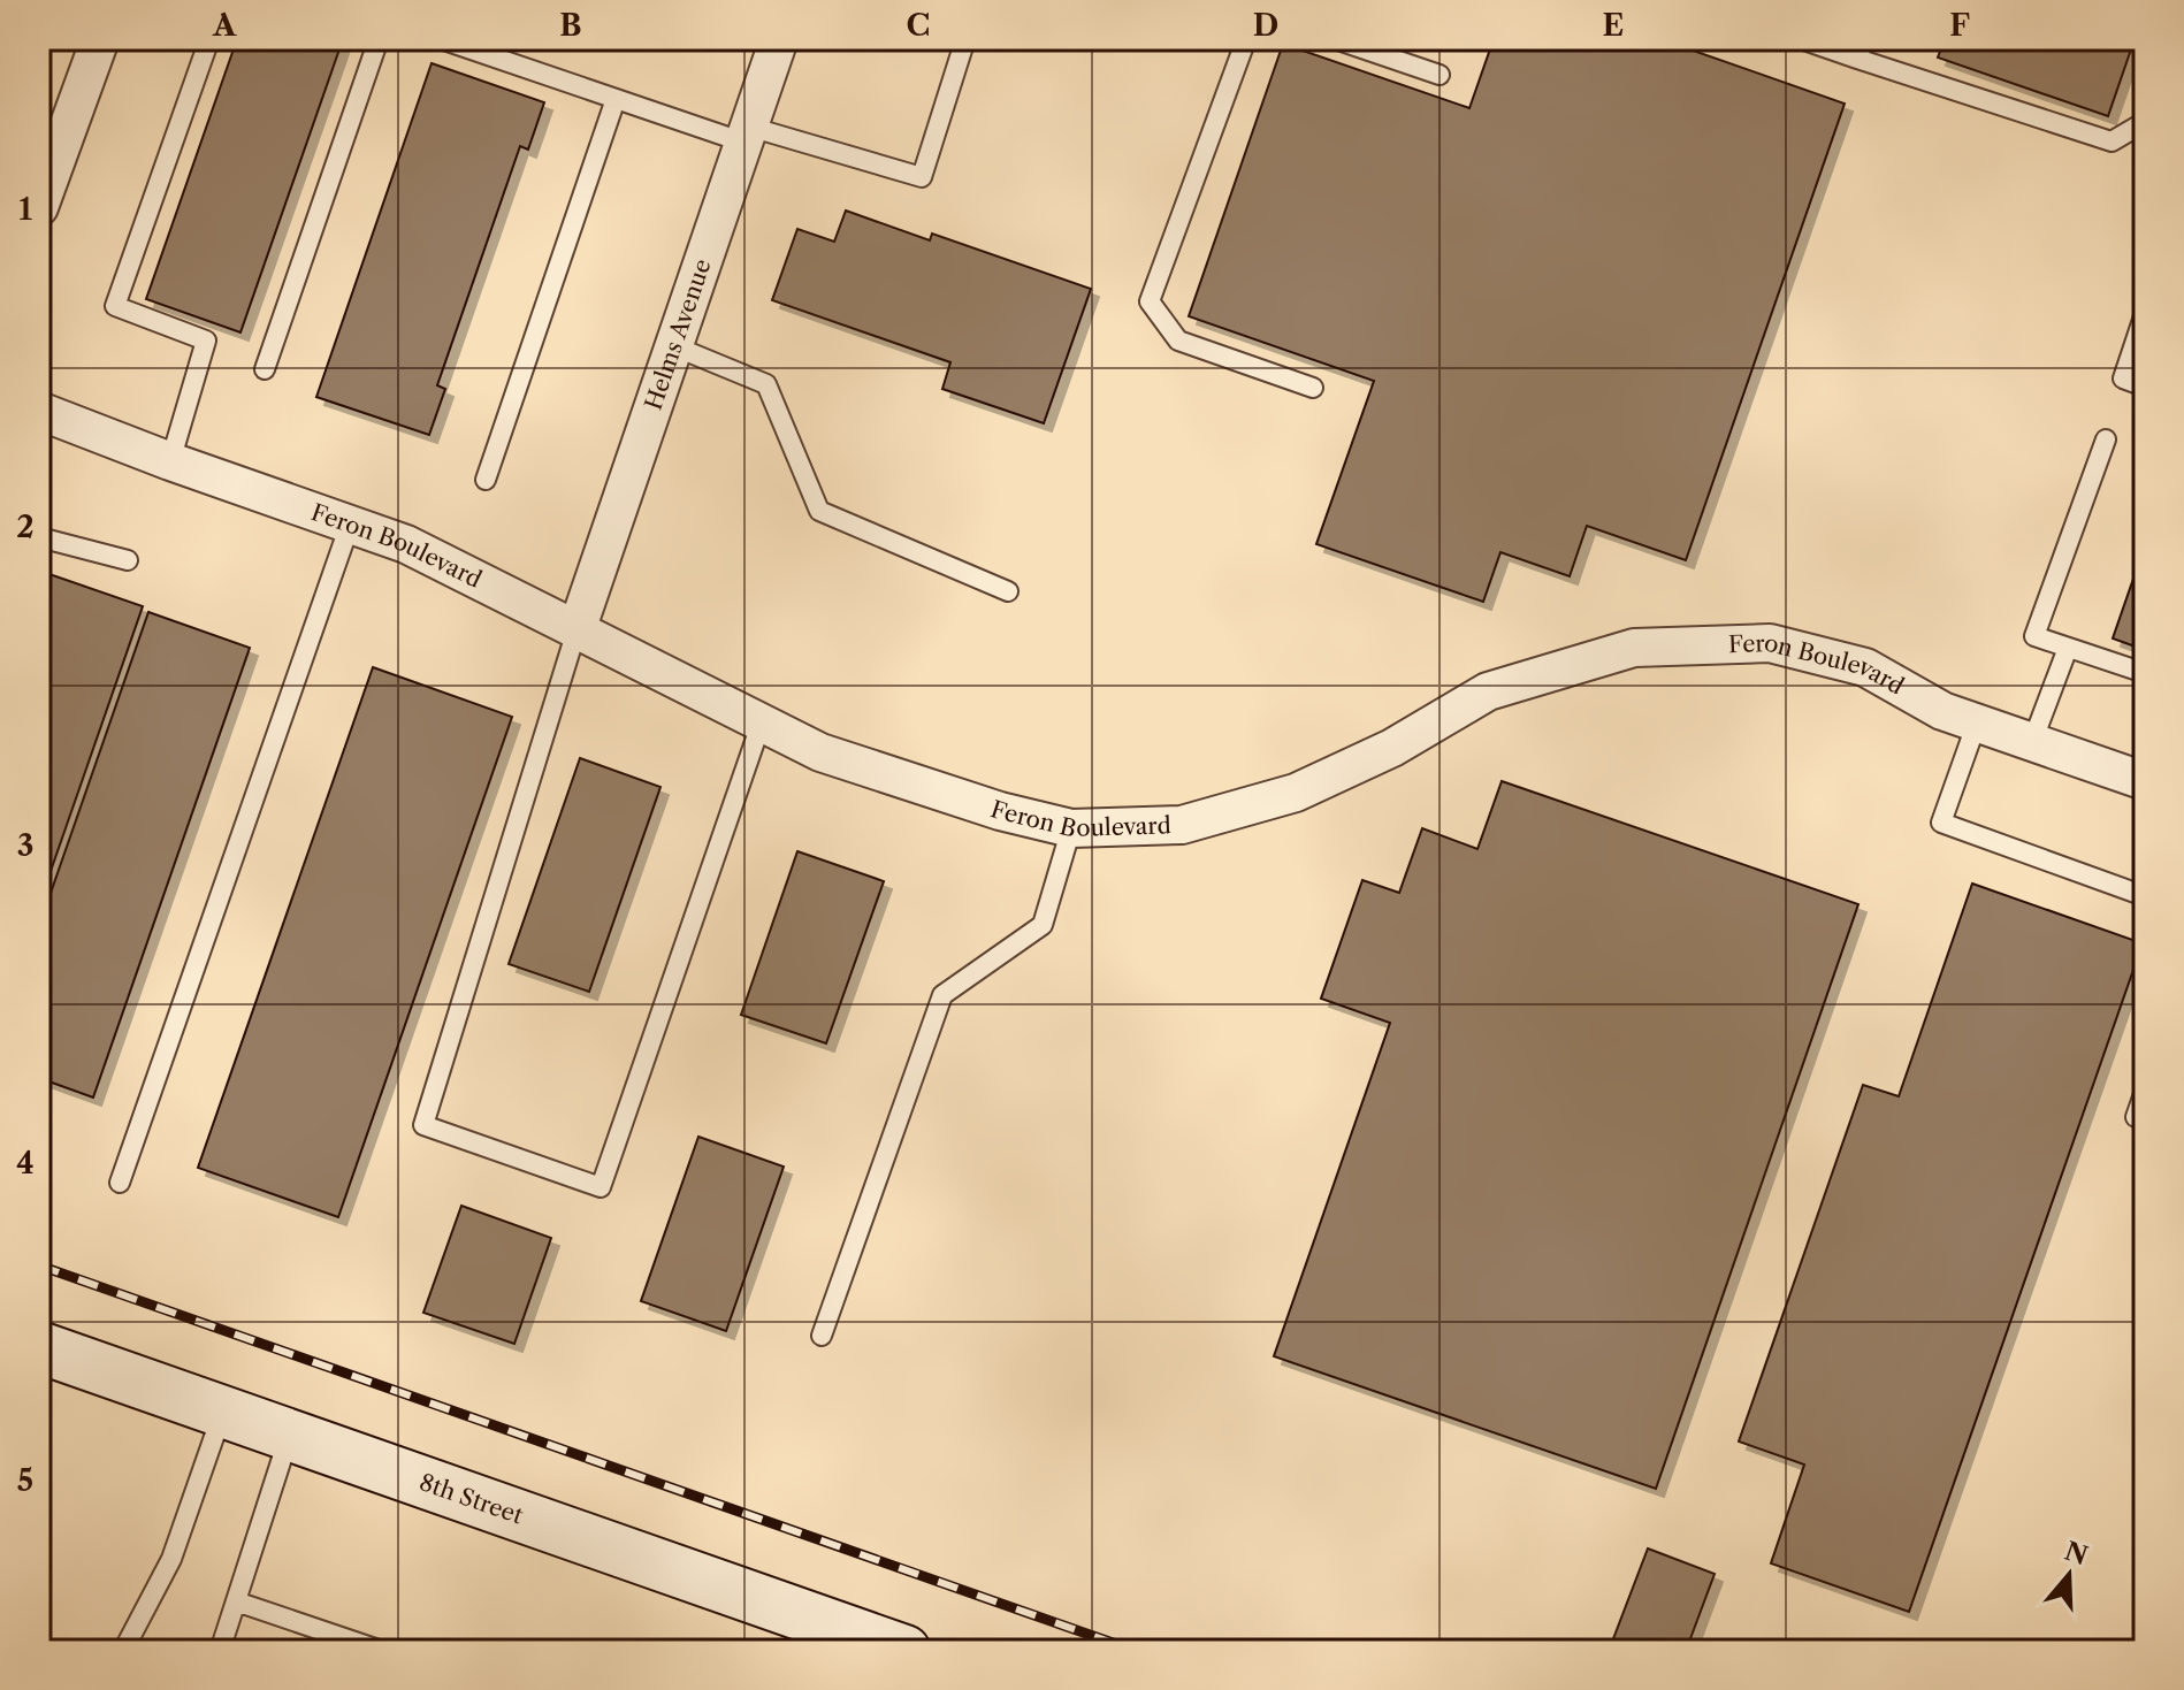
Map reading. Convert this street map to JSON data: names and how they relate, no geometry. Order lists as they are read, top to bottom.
{
  "streets": {
    "street": ["Helms Avenue", "Feron Boulevard", "8th Street"]
  },
  "crossings": [
    ["Helms Avenue", "Feron Boulevard"]
  ],
  "north": "top",
  "grid": {
    "columns": [
      "A",
      "B",
      "C",
      "D",
      "E",
      "F"
    ],
    "rows": [
      "1",
      "2",
      "3",
      "4",
      "5"
    ]
  }
}
